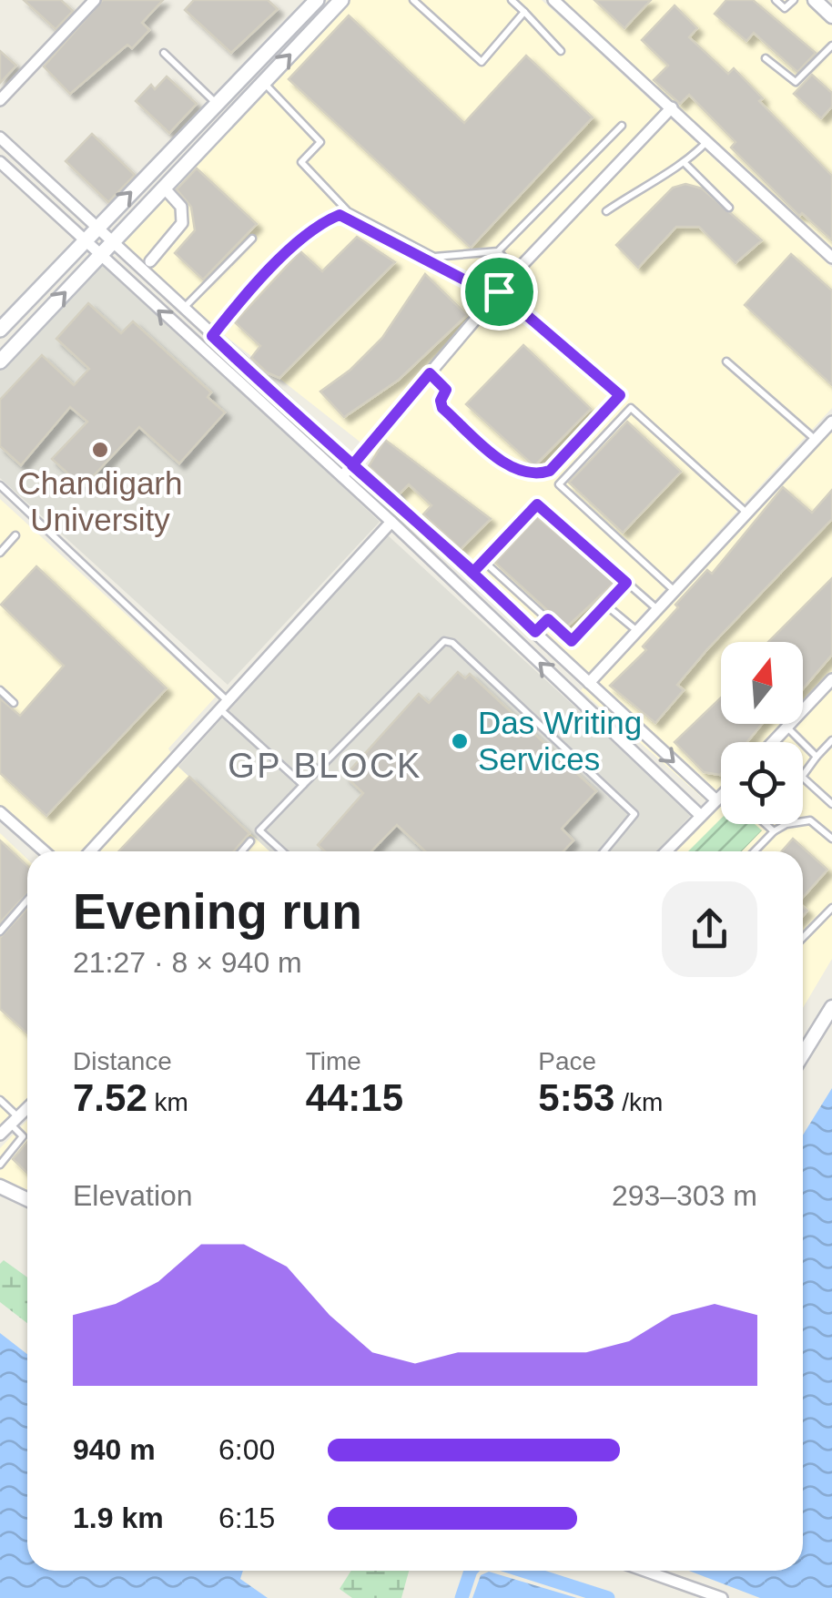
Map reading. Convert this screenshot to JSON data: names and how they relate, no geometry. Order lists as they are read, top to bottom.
{
  "districts": ["GP BLOCK"],
  "places": ["Chandigarh University", "Das Writing Services"],
  "north": "top",
  "page": {
    "heading": ["Evening run", "21:27 · 8 × 940 m"],
    "stats": [
      ["Distance", "7.52 km"],
      ["Time", "44:15"],
      ["Pace", "5:53 /km"]
    ],
    "chart": ["Elevation", "293–303 m"],
    "list": [
      {
        "name": "940 m",
        "note": "6:00"
      },
      {
        "name": "1.9 km",
        "note": "6:15"
      }
    ]
  }
}
